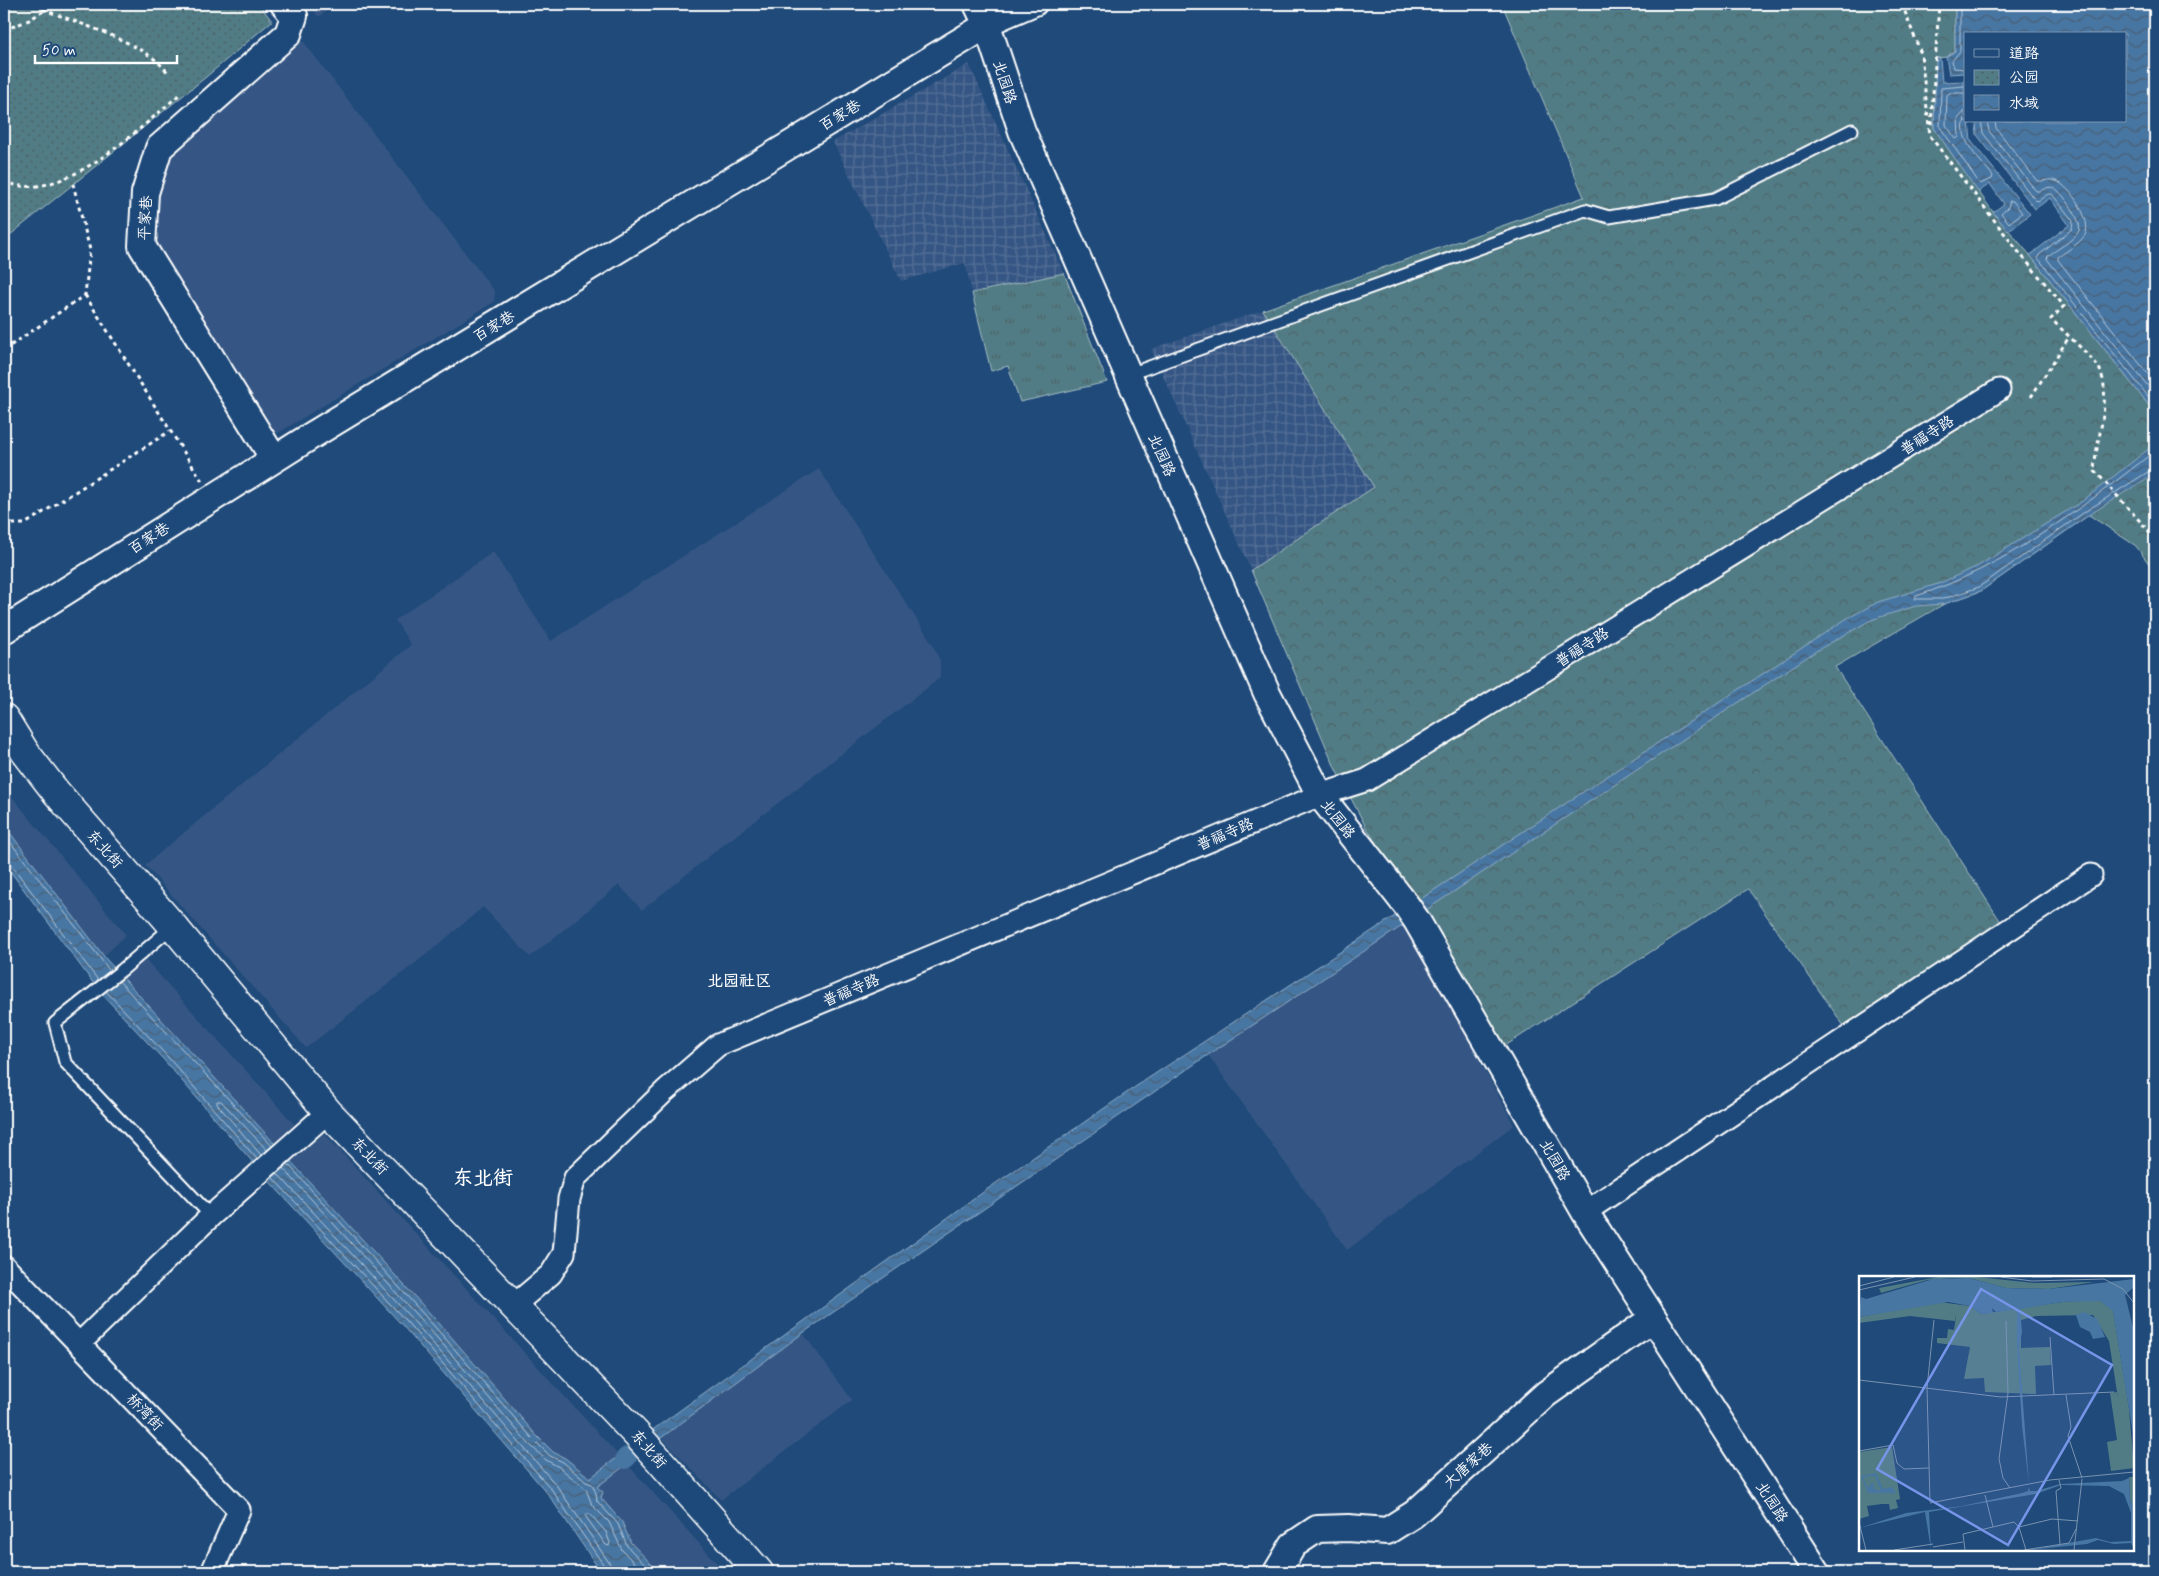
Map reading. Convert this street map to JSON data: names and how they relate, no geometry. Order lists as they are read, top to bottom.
{
  "streets": {
    "main road": ["东北街"],
    "street": [
      "北园路",
      "百家巷",
      "平家巷",
      "普福寺路",
      "桥湾街",
      "大唐家巷"
    ]
  },
  "crossings": [
    ["北园路", "百家巷"],
    ["北园路", "普福寺路"],
    ["北园路", "大唐家巷"],
    ["百家巷", "平家巷"],
    ["普福寺路", "东北街"]
  ],
  "districts": ["北园社区", "东北街"],
  "legend": ["道路", "公园", "水域"],
  "scale_bar": "50 m"
}
